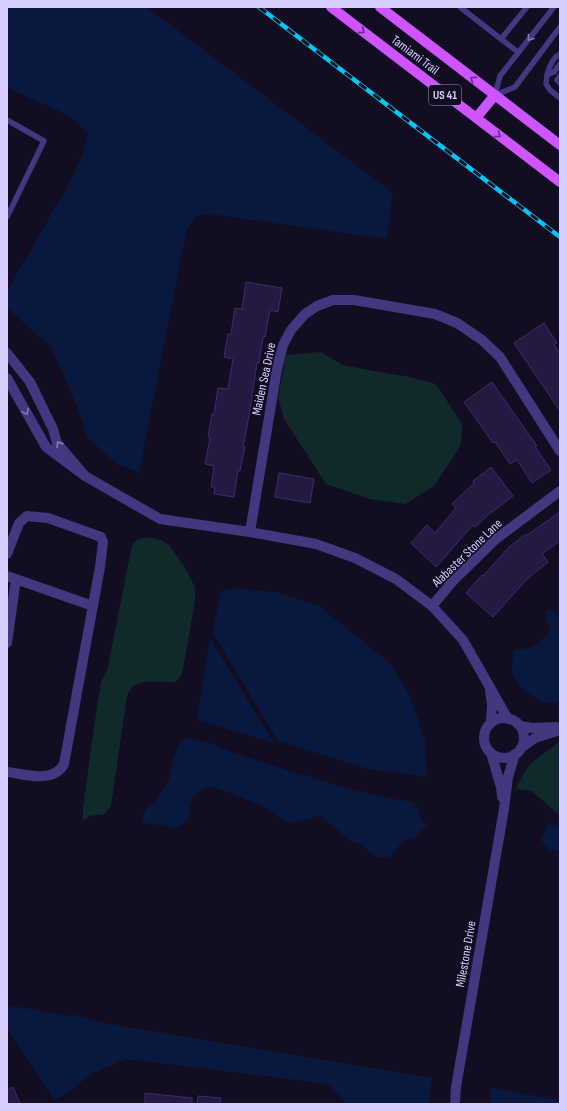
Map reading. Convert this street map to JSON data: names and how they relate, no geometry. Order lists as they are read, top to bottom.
{
  "streets": {
    "main road": ["Tamiami Trail", "US 41"],
    "street": ["Maiden Sea Drive", "Alabaster Stone Lane", "Milestone Drive"]
  }
}
